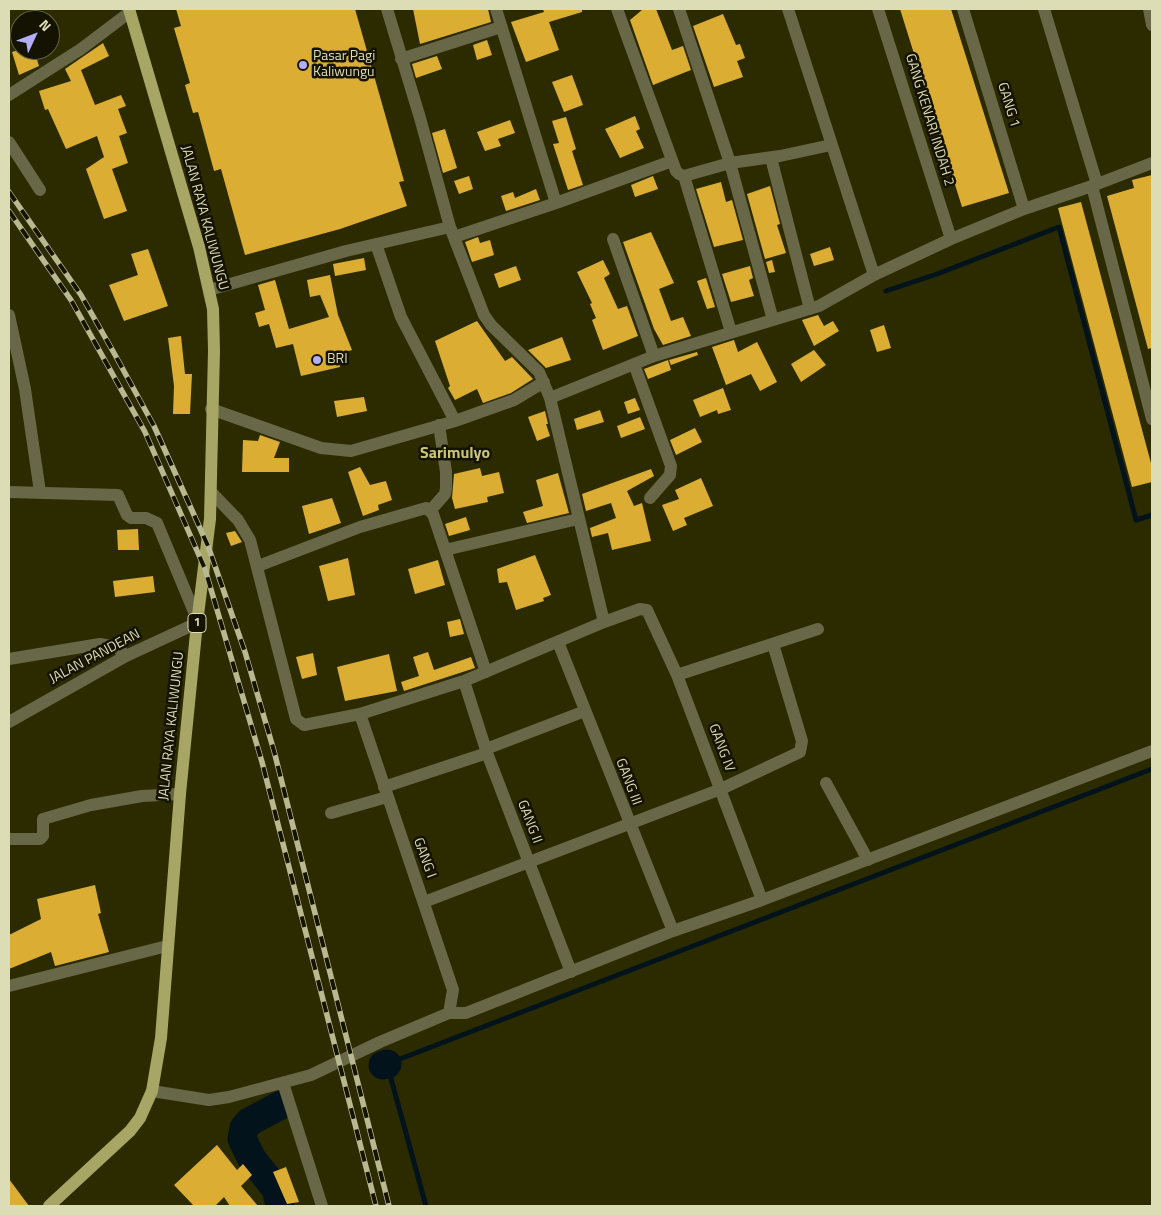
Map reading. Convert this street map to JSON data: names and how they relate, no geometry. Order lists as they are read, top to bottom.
{
  "streets": {
    "main road": ["JALAN RAYA KALIWUNGU", "1"],
    "street": [
      "GANG 1",
      "GANG KENARI INDAH 2",
      "JALAN PANDEAN",
      "GANG IV",
      "GANG III",
      "GANG II",
      "GANG I"
    ]
  },
  "crossings": [
    ["JALAN RAYA KALIWUNGU", "JALAN PANDEAN"]
  ],
  "districts": ["Sarimulyo"],
  "places": ["Pasar Pagi Kaliwungu", "BRI"],
  "north": "top right"
}
